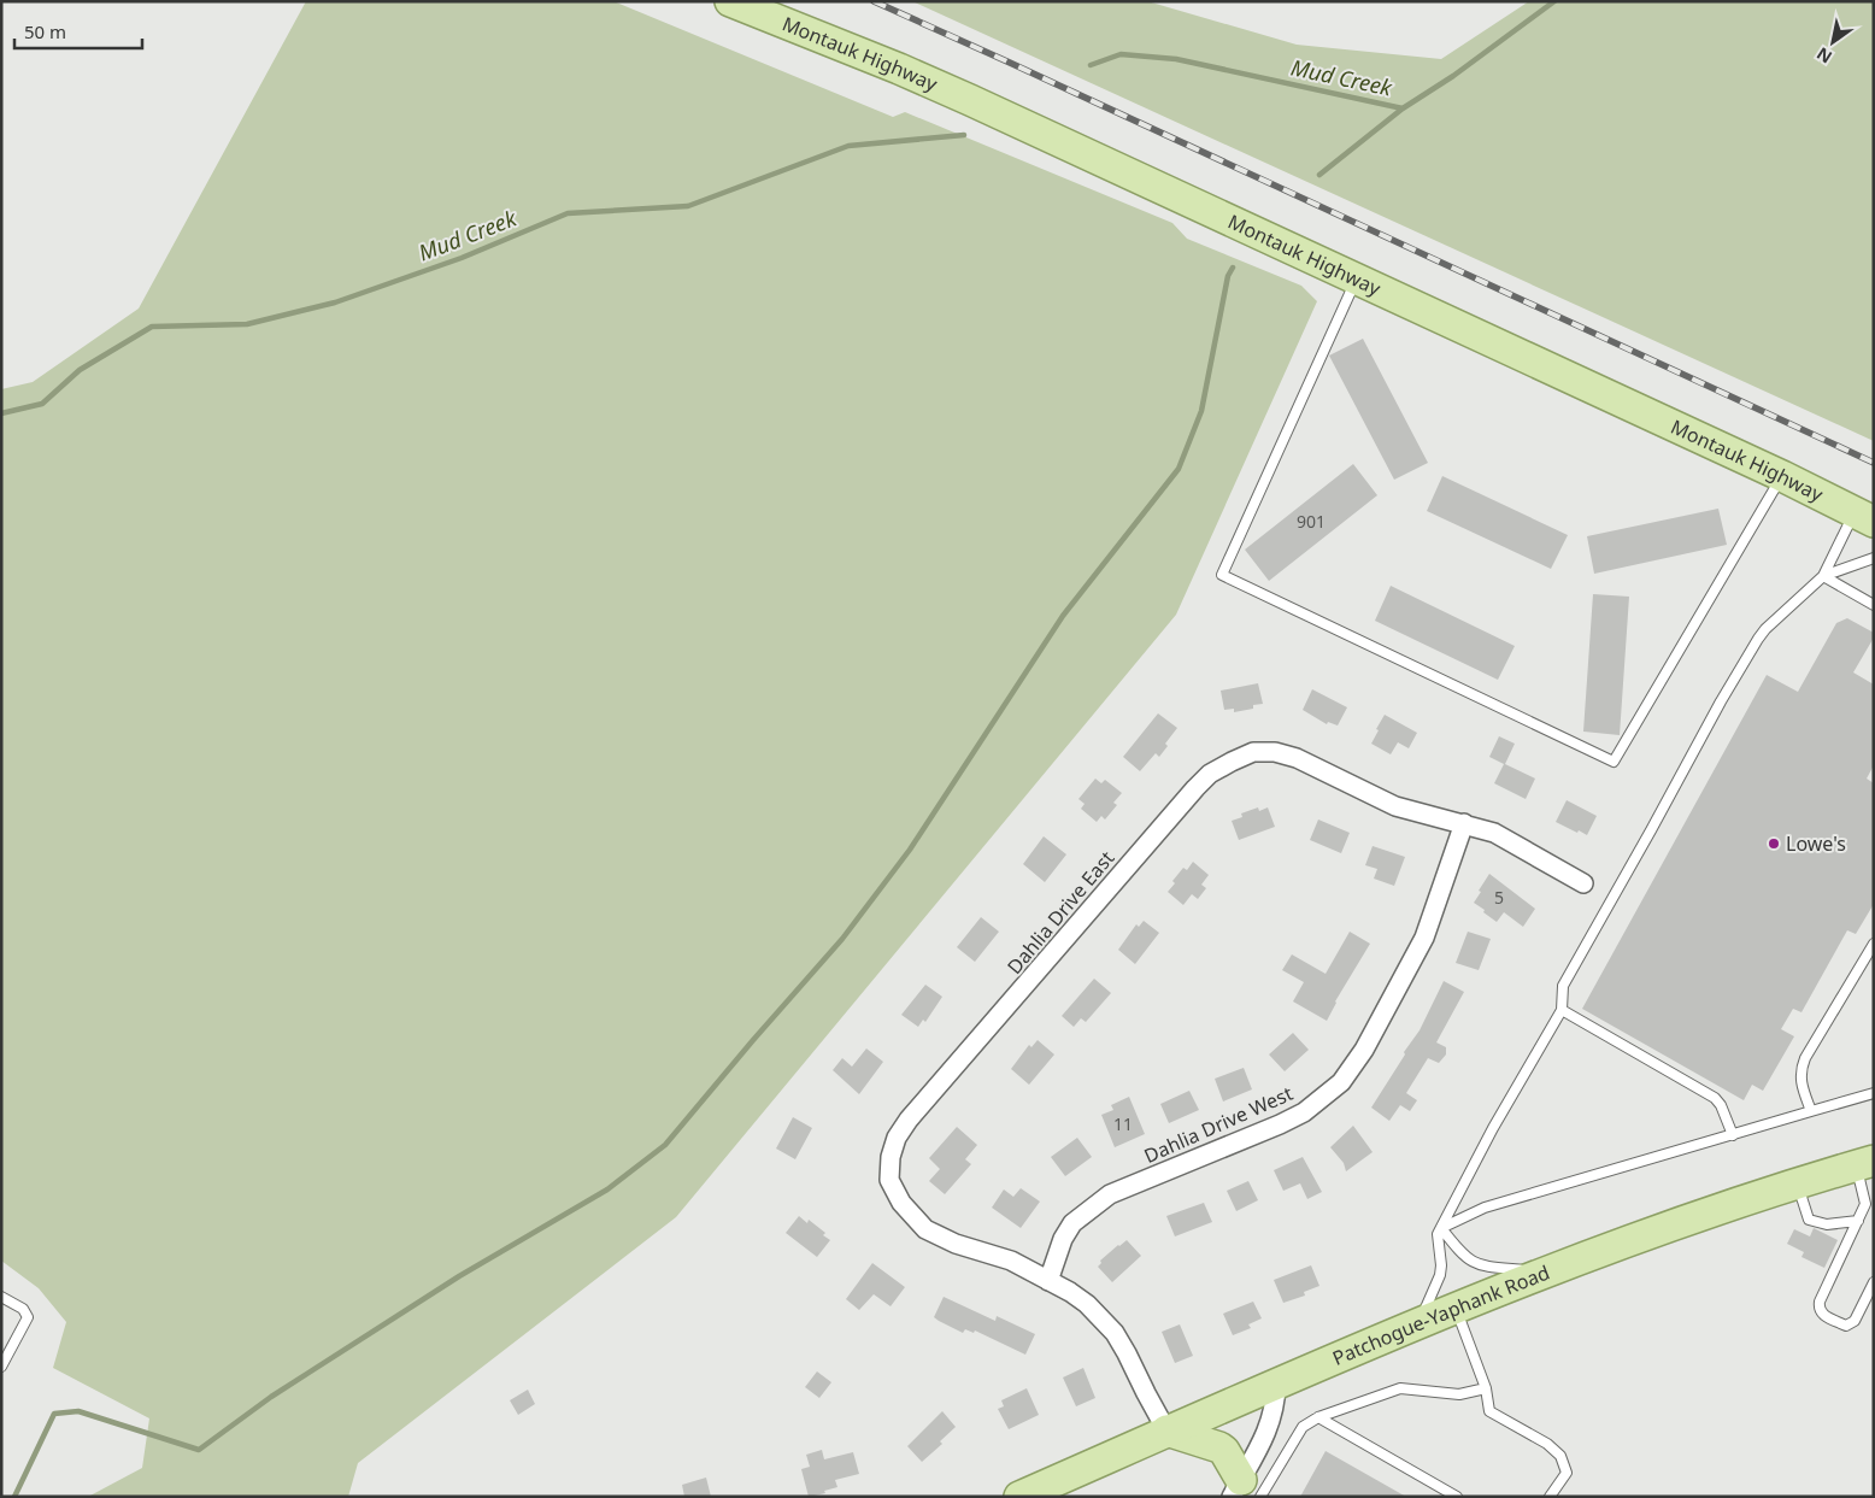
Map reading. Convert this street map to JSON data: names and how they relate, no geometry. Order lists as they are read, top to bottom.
{
  "streets": {
    "main road": ["Montauk Highway", "Patchogue-Yaphank Road"],
    "street": ["Dahlia Drive East", "Dahlia Drive West"]
  },
  "crossings": [
    ["Dahlia Drive East", "Dahlia Drive West"],
    ["Dahlia Drive East", "Patchogue-Yaphank Road"]
  ],
  "water": ["Mud Creek"],
  "places": ["Lowe's"],
  "house_numbers": ["901", "5", "11"],
  "scale_bar": "50 m",
  "north": "bottom left"
}
